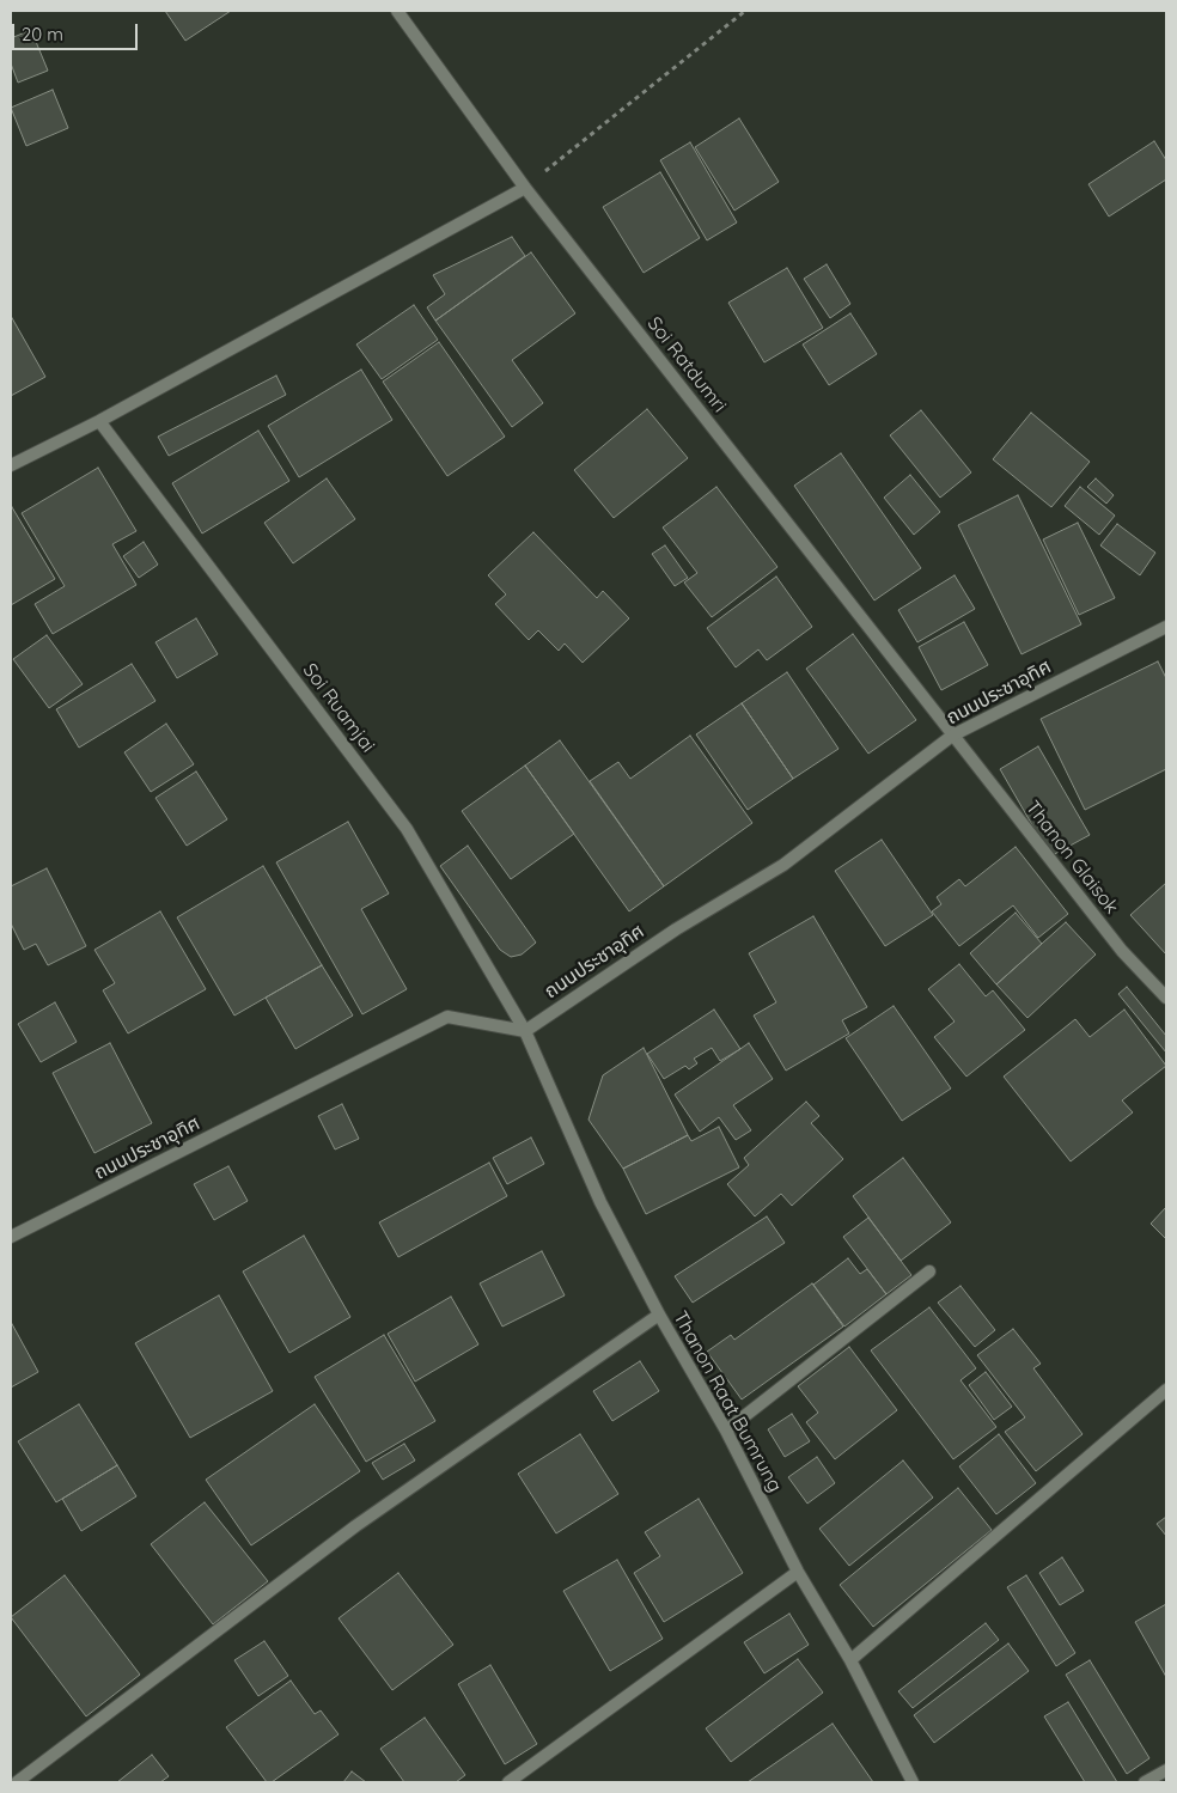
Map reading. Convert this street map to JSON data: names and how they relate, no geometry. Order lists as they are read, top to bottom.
{
  "streets": {
    "street": [
      "Soi Ratdumri",
      "ถนนประชาอุทิศ",
      "Soi Ruamjai",
      "Thanon Glaisok",
      "Thanon Raat Bumrung"
    ]
  },
  "crossings": [
    ["Soi Ratdumri", "ถนนประชาอุทิศ"],
    ["Soi Ratdumri", "Thanon Glaisok"],
    ["ถนนประชาอุทิศ", "Soi Ruamjai"],
    ["ถนนประชาอุทิศ", "Thanon Glaisok"],
    ["ถนนประชาอุทิศ", "Thanon Raat Bumrung"],
    ["Soi Ruamjai", "Thanon Raat Bumrung"]
  ],
  "scale_bar": "20 m"
}
